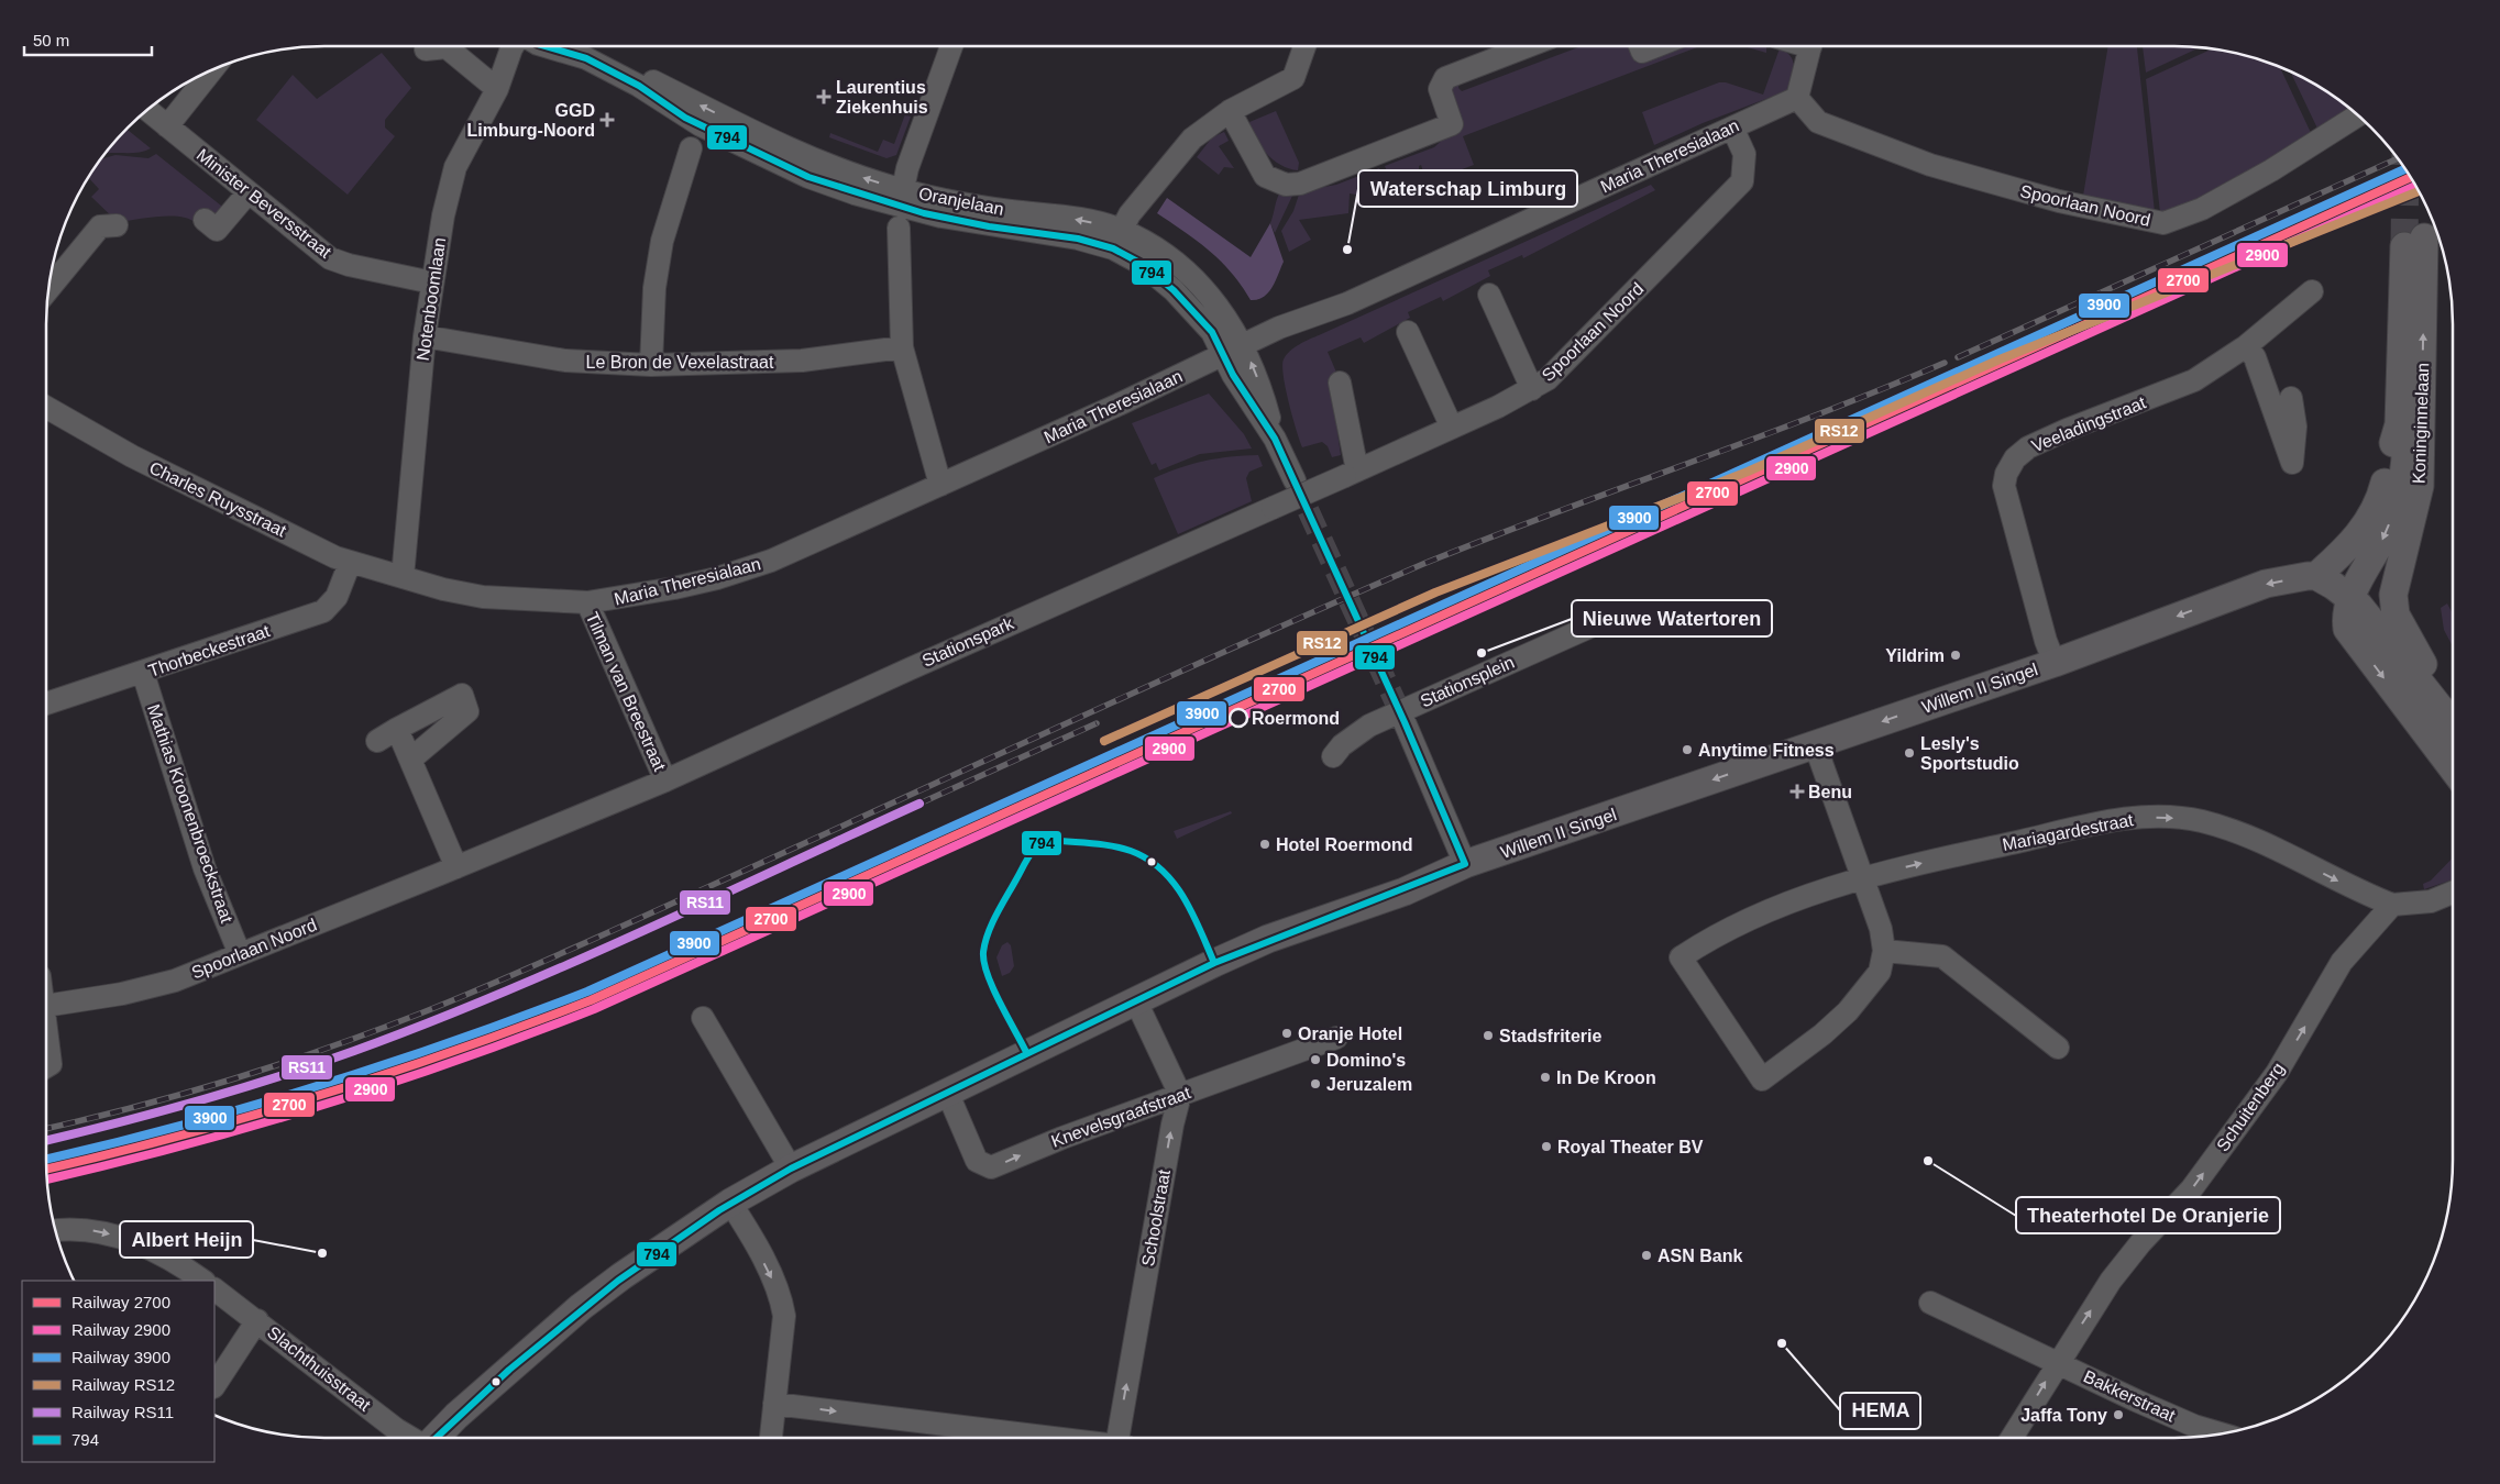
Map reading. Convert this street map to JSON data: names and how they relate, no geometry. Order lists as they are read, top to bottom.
{
  "streets": {
    "main road": ["Koninginnelaan", "Willem II Singel"],
    "street": [
      "Maria Theresialaan",
      "Oranjelaan",
      "Minister Beversstraat",
      "Spoorlaan Noord",
      "Notenboomlaan",
      "Le Bron de Vexelastraat",
      "Veeladingstraat",
      "Charles Ruysstraat",
      "Stationspark",
      "Thorbeckestraat",
      "Stationsplein",
      "Tilman van Breestraat",
      "Mathias Kroonenbroeckstraat",
      "Mariagardestraat",
      "Schuitenberg",
      "Knevelsgraafstraat",
      "Schoolstraat",
      "Slachthuisstraat",
      "Bakkerstraat"
    ]
  },
  "crossings": [
    ["Maria Theresialaan", "Oranjelaan"],
    ["Maria Theresialaan", "Spoorlaan Noord"],
    ["Maria Theresialaan", "Notenboomlaan"],
    ["Maria Theresialaan", "Charles Ruysstraat"],
    ["Maria Theresialaan", "Tilman van Breestraat"],
    ["Minister Beversstraat", "Notenboomlaan"],
    ["Spoorlaan Noord", "Stationspark"],
    ["Spoorlaan Noord", "Tilman van Breestraat"],
    ["Spoorlaan Noord", "Mathias Kroonenbroeckstraat"],
    ["Notenboomlaan", "Le Bron de Vexelastraat"],
    ["Notenboomlaan", "Charles Ruysstraat"],
    ["Koninginnelaan", "Willem II Singel"],
    ["Veeladingstraat", "Willem II Singel"],
    ["Charles Ruysstraat", "Thorbeckestraat"],
    ["Stationspark", "Tilman van Breestraat"],
    ["Thorbeckestraat", "Mathias Kroonenbroeckstraat"],
    ["Stationsplein", "Willem II Singel"],
    ["Willem II Singel", "Knevelsgraafstraat"],
    ["Mariagardestraat", "Schuitenberg"],
    ["Schuitenberg", "Bakkerstraat"],
    ["Knevelsgraafstraat", "Schoolstraat"]
  ],
  "one_way": [
    "Willem II Singel",
    "Mariagardestraat",
    "Schuitenberg",
    "Schoolstraat"
  ],
  "places": {
    "health": ["Laurentius Ziekenhuis", "GGD Limburg-Noord", "Benu"],
    "other": [
      "Waterschap Limburg",
      "Nieuwe Watertoren",
      "Yildrim",
      "Roermond",
      "Anytime Fitness",
      "Lesly's Sportstudio",
      "Hotel Roermond",
      "Oranje Hotel",
      "Stadsfriterie",
      "Domino's",
      "In De Kroon",
      "Jeruzalem",
      "Royal Theater BV",
      "Theaterhotel De Oranjerie",
      "Albert Heijn",
      "ASN Bank",
      "HEMA",
      "Jaffa Tony"
    ]
  },
  "lines": [
    "transit line 794",
    "rail line 3900",
    "rail line 2700",
    "rail line 2900",
    "rail line RS12",
    "rail line RS11"
  ],
  "legend": [
    "Railway 2700",
    "Railway 2900",
    "Railway 3900",
    "Railway RS12",
    "Railway RS11",
    "794"
  ],
  "scale_bar": "50 m"
}
